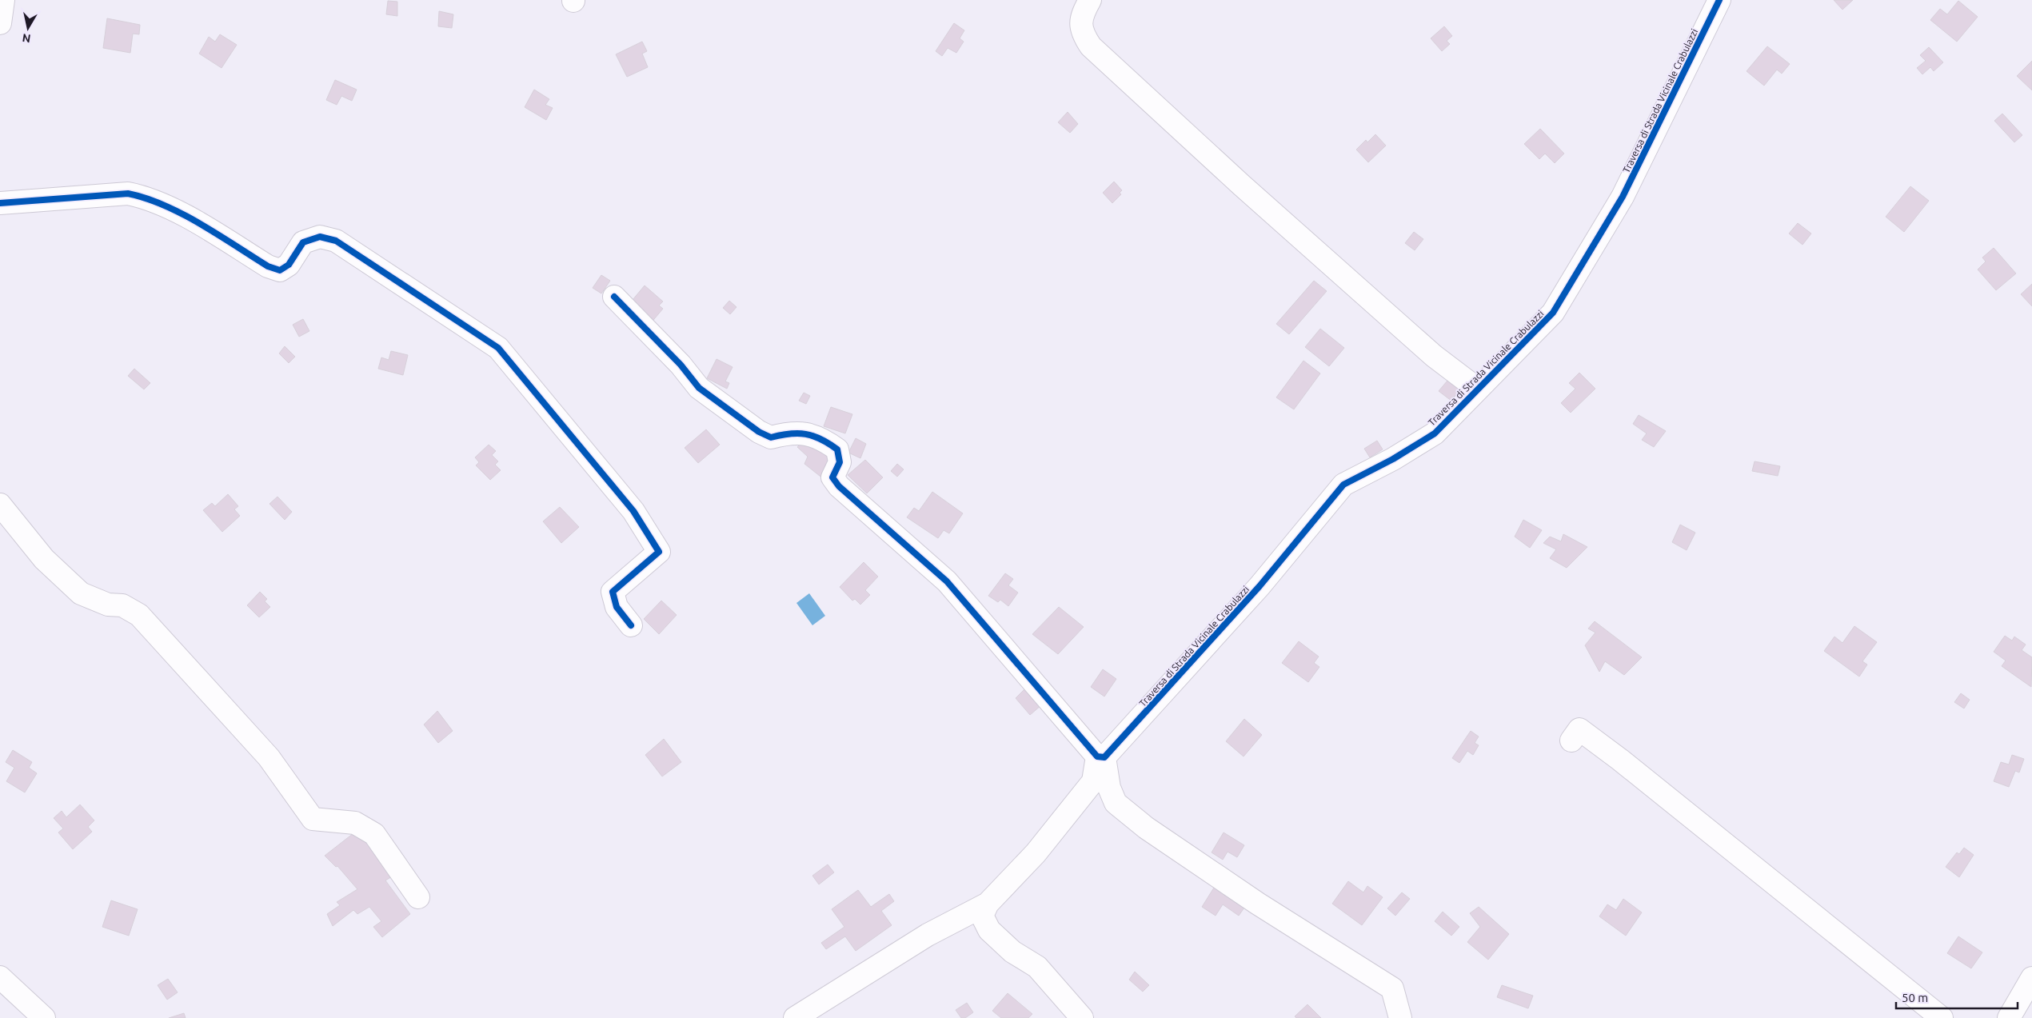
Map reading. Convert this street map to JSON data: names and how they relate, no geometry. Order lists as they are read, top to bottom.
{
  "streets": {
    "street": ["Traversa di Strada Vicinale Crabulazzi"]
  },
  "scale_bar": "50 m",
  "north": "bottom"
}
